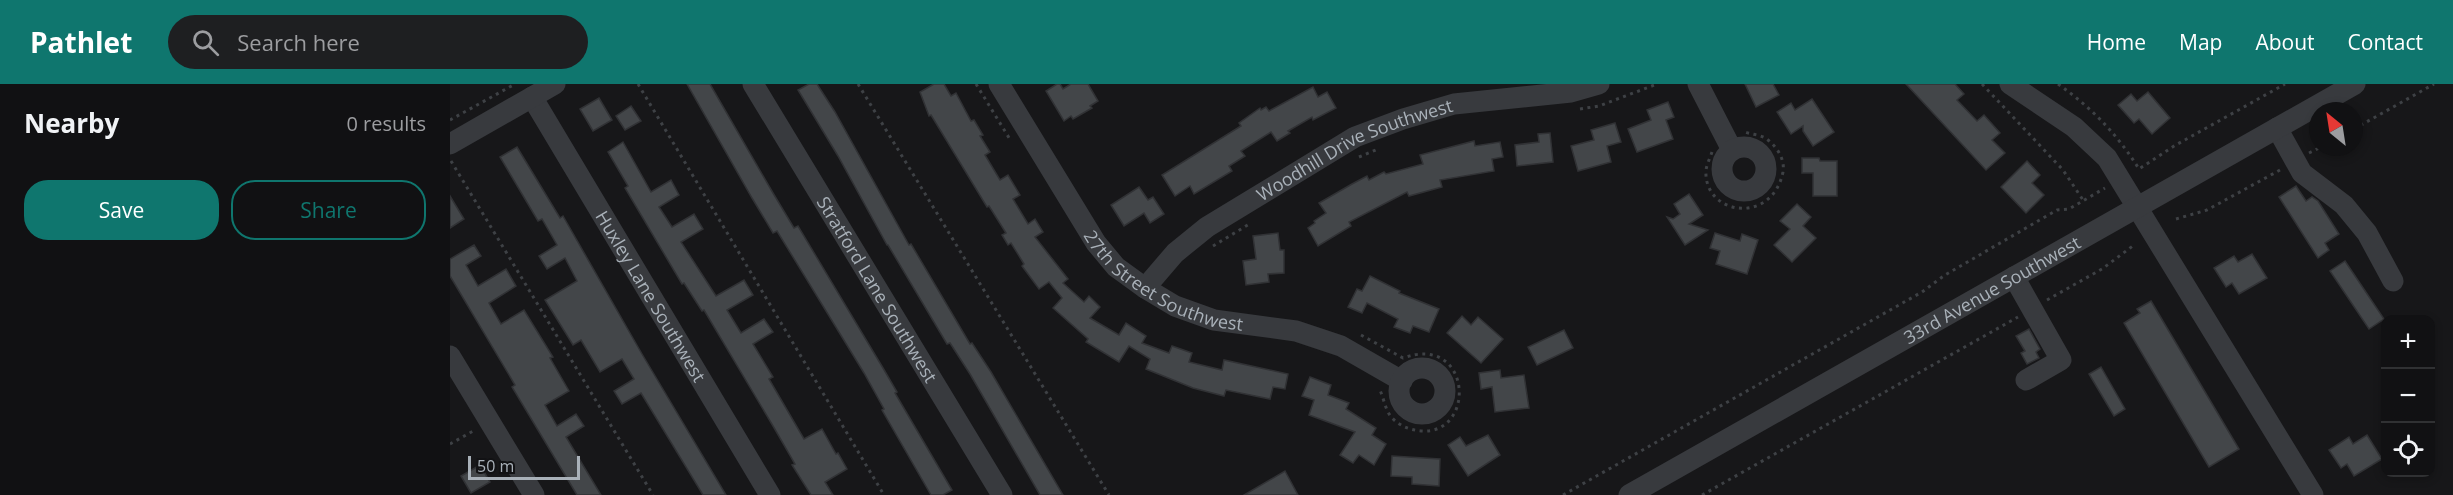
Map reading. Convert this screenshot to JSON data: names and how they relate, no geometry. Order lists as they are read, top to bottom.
{
  "streets": {
    "street": [
      "Woodhill Drive Southwest",
      "27th Street Southwest",
      "33rd Avenue Southwest",
      "Stratford Lane Southwest",
      "Huxley Lane Southwest"
    ]
  },
  "crossings": [
    ["Woodhill Drive Southwest", "27th Street Southwest"]
  ],
  "scale_bar": "50 m",
  "north": "top left",
  "page": {
    "header": "Pathlet",
    "search": "Search here",
    "nav": [
      "Home",
      "Map",
      "About",
      "Contact"
    ],
    "heading": ["Nearby", "0 results"],
    "buttons": ["Save", "Share"],
    "map_buttons": ["+", "−"],
    "scale": "50 m"
  }
}
